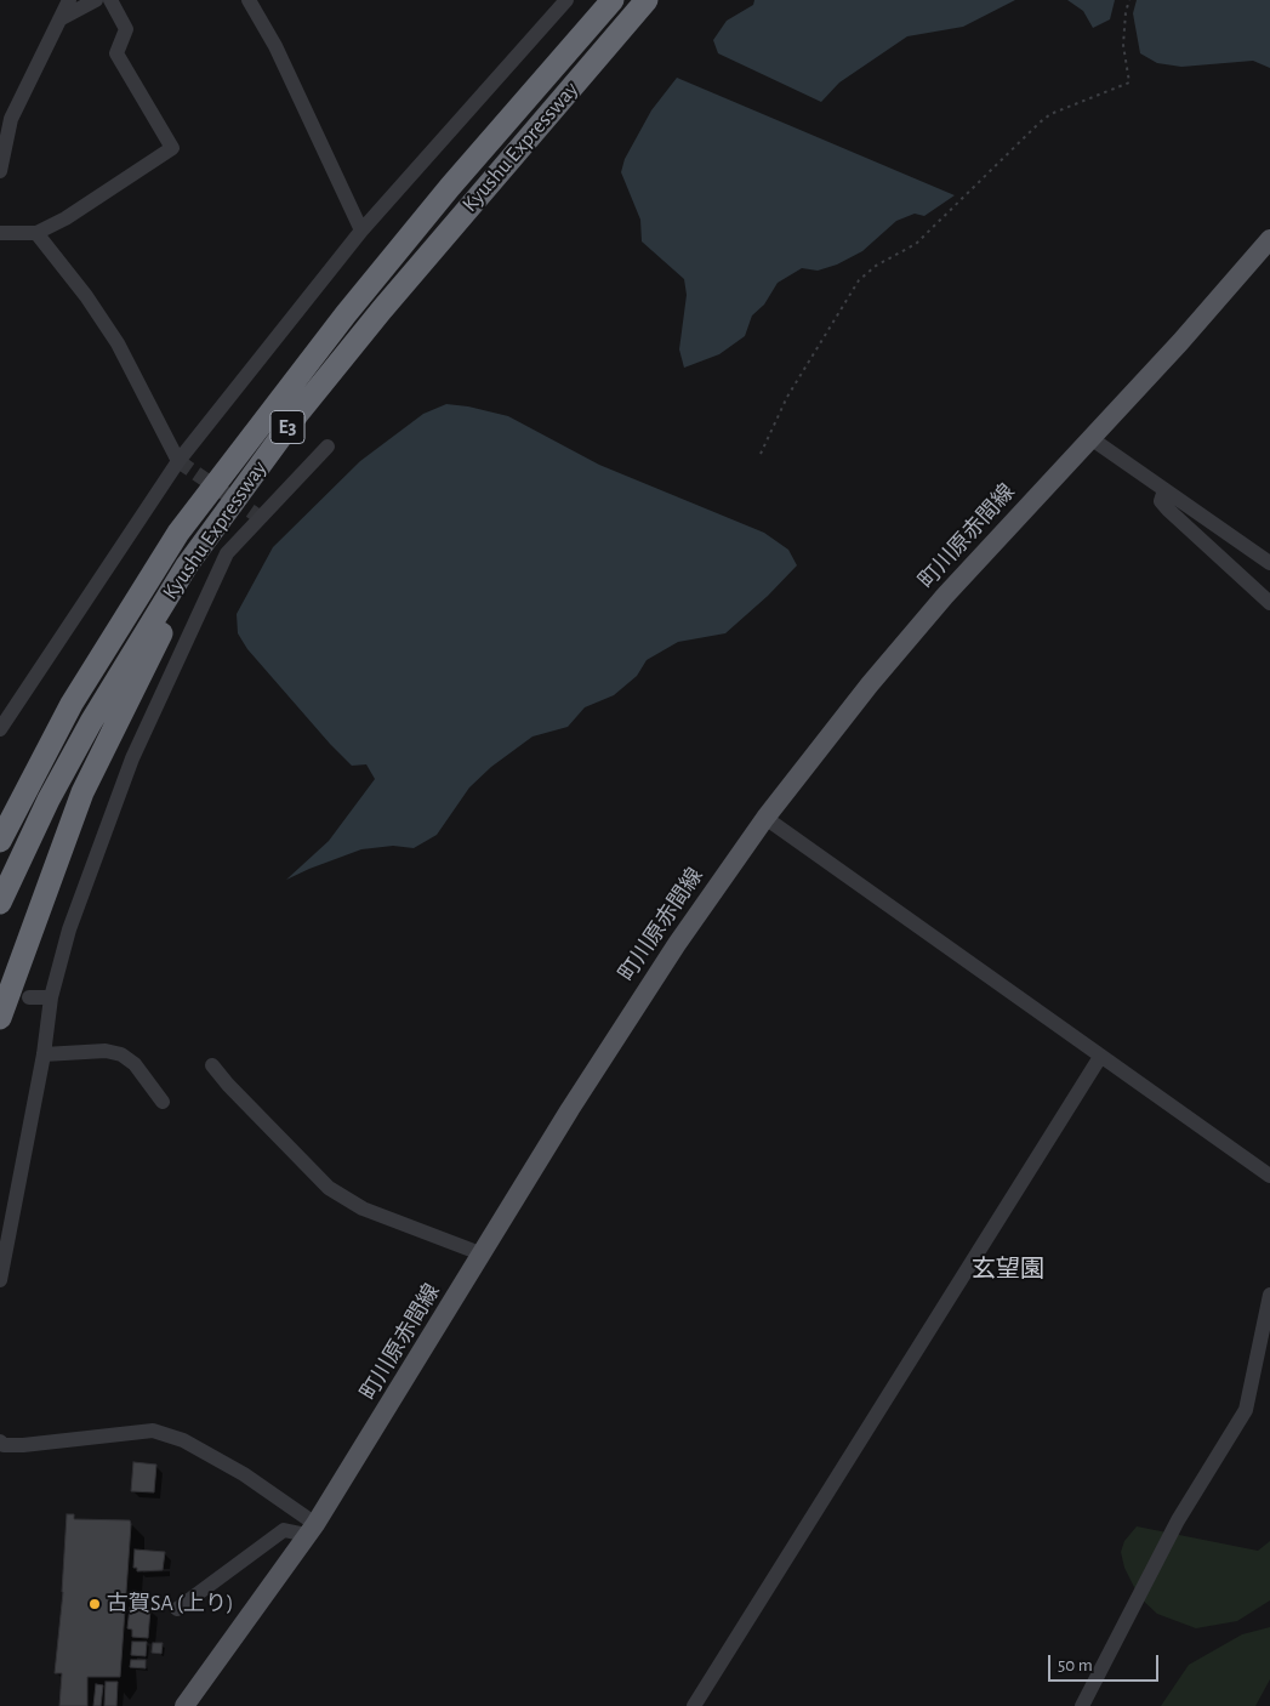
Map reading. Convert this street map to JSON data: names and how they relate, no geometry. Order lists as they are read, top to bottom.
{
  "streets": {
    "highway": ["Kyushu Expressway", "E3"],
    "main road": ["町川原赤間線"]
  },
  "districts": ["玄望園"],
  "places": ["古賀SA (上り)"],
  "scale_bar": "50 m"
}
